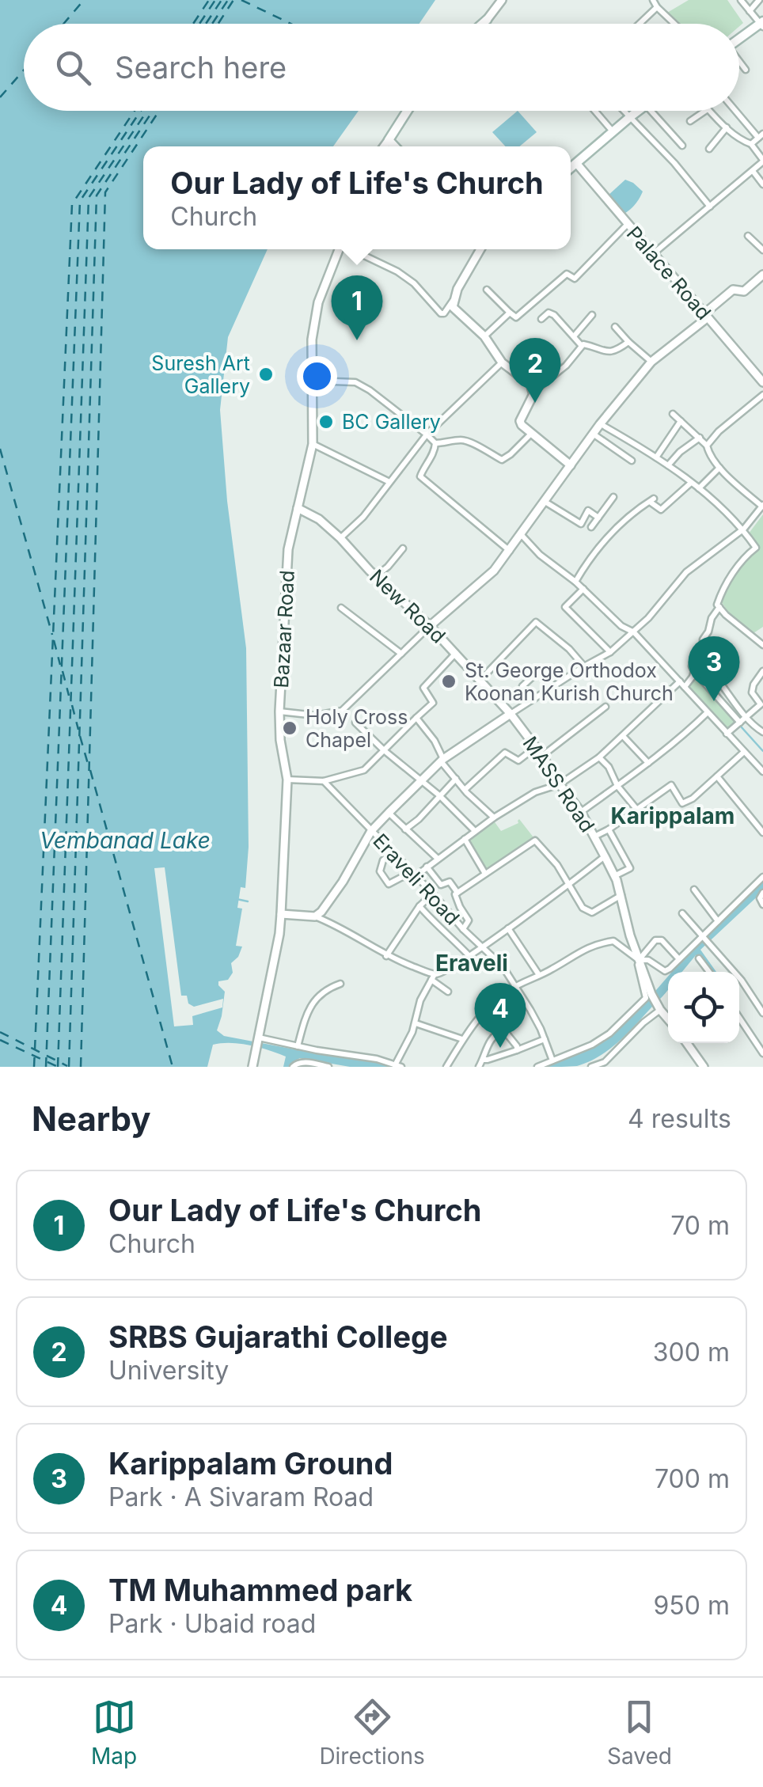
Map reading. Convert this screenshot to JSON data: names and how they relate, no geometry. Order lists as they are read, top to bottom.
{
  "streets": {
    "street": [
      "Palace Road",
      "New Road",
      "Bazaar Road",
      "MASS Road",
      "Eraveli Road"
    ]
  },
  "crossings": [
    ["New Road", "Bazaar Road"],
    ["New Road", "MASS Road"]
  ],
  "districts": ["Karippalam", "Eraveli"],
  "water": ["Vembanad Lake"],
  "places": [
    "Suresh Art Gallery",
    "BC Gallery",
    "St. George Orthodox Koonan Kurish Church",
    "Holy Cross Chapel"
  ],
  "page": {
    "search": "Search here",
    "popup": ["Our Lady of Life's Church", "Church"],
    "pins": [
      "1",
      "2",
      "3",
      "4"
    ],
    "heading": ["Nearby", "4 results"],
    "list": [
      {
        "mark": "1",
        "name": "Our Lady of Life's Church",
        "note": "Church",
        "value": "70 m"
      },
      {
        "mark": "2",
        "name": "SRBS Gujarathi College",
        "note": "University",
        "value": "300 m"
      },
      {
        "mark": "3",
        "name": "Karippalam Ground",
        "note": "Park · A Sivaram Road",
        "value": "700 m"
      },
      {
        "mark": "4",
        "name": "TM Muhammed park",
        "note": "Park · Ubaid road",
        "value": "950 m"
      }
    ],
    "nav": ["Map", "Directions", "Saved"]
  }
}
